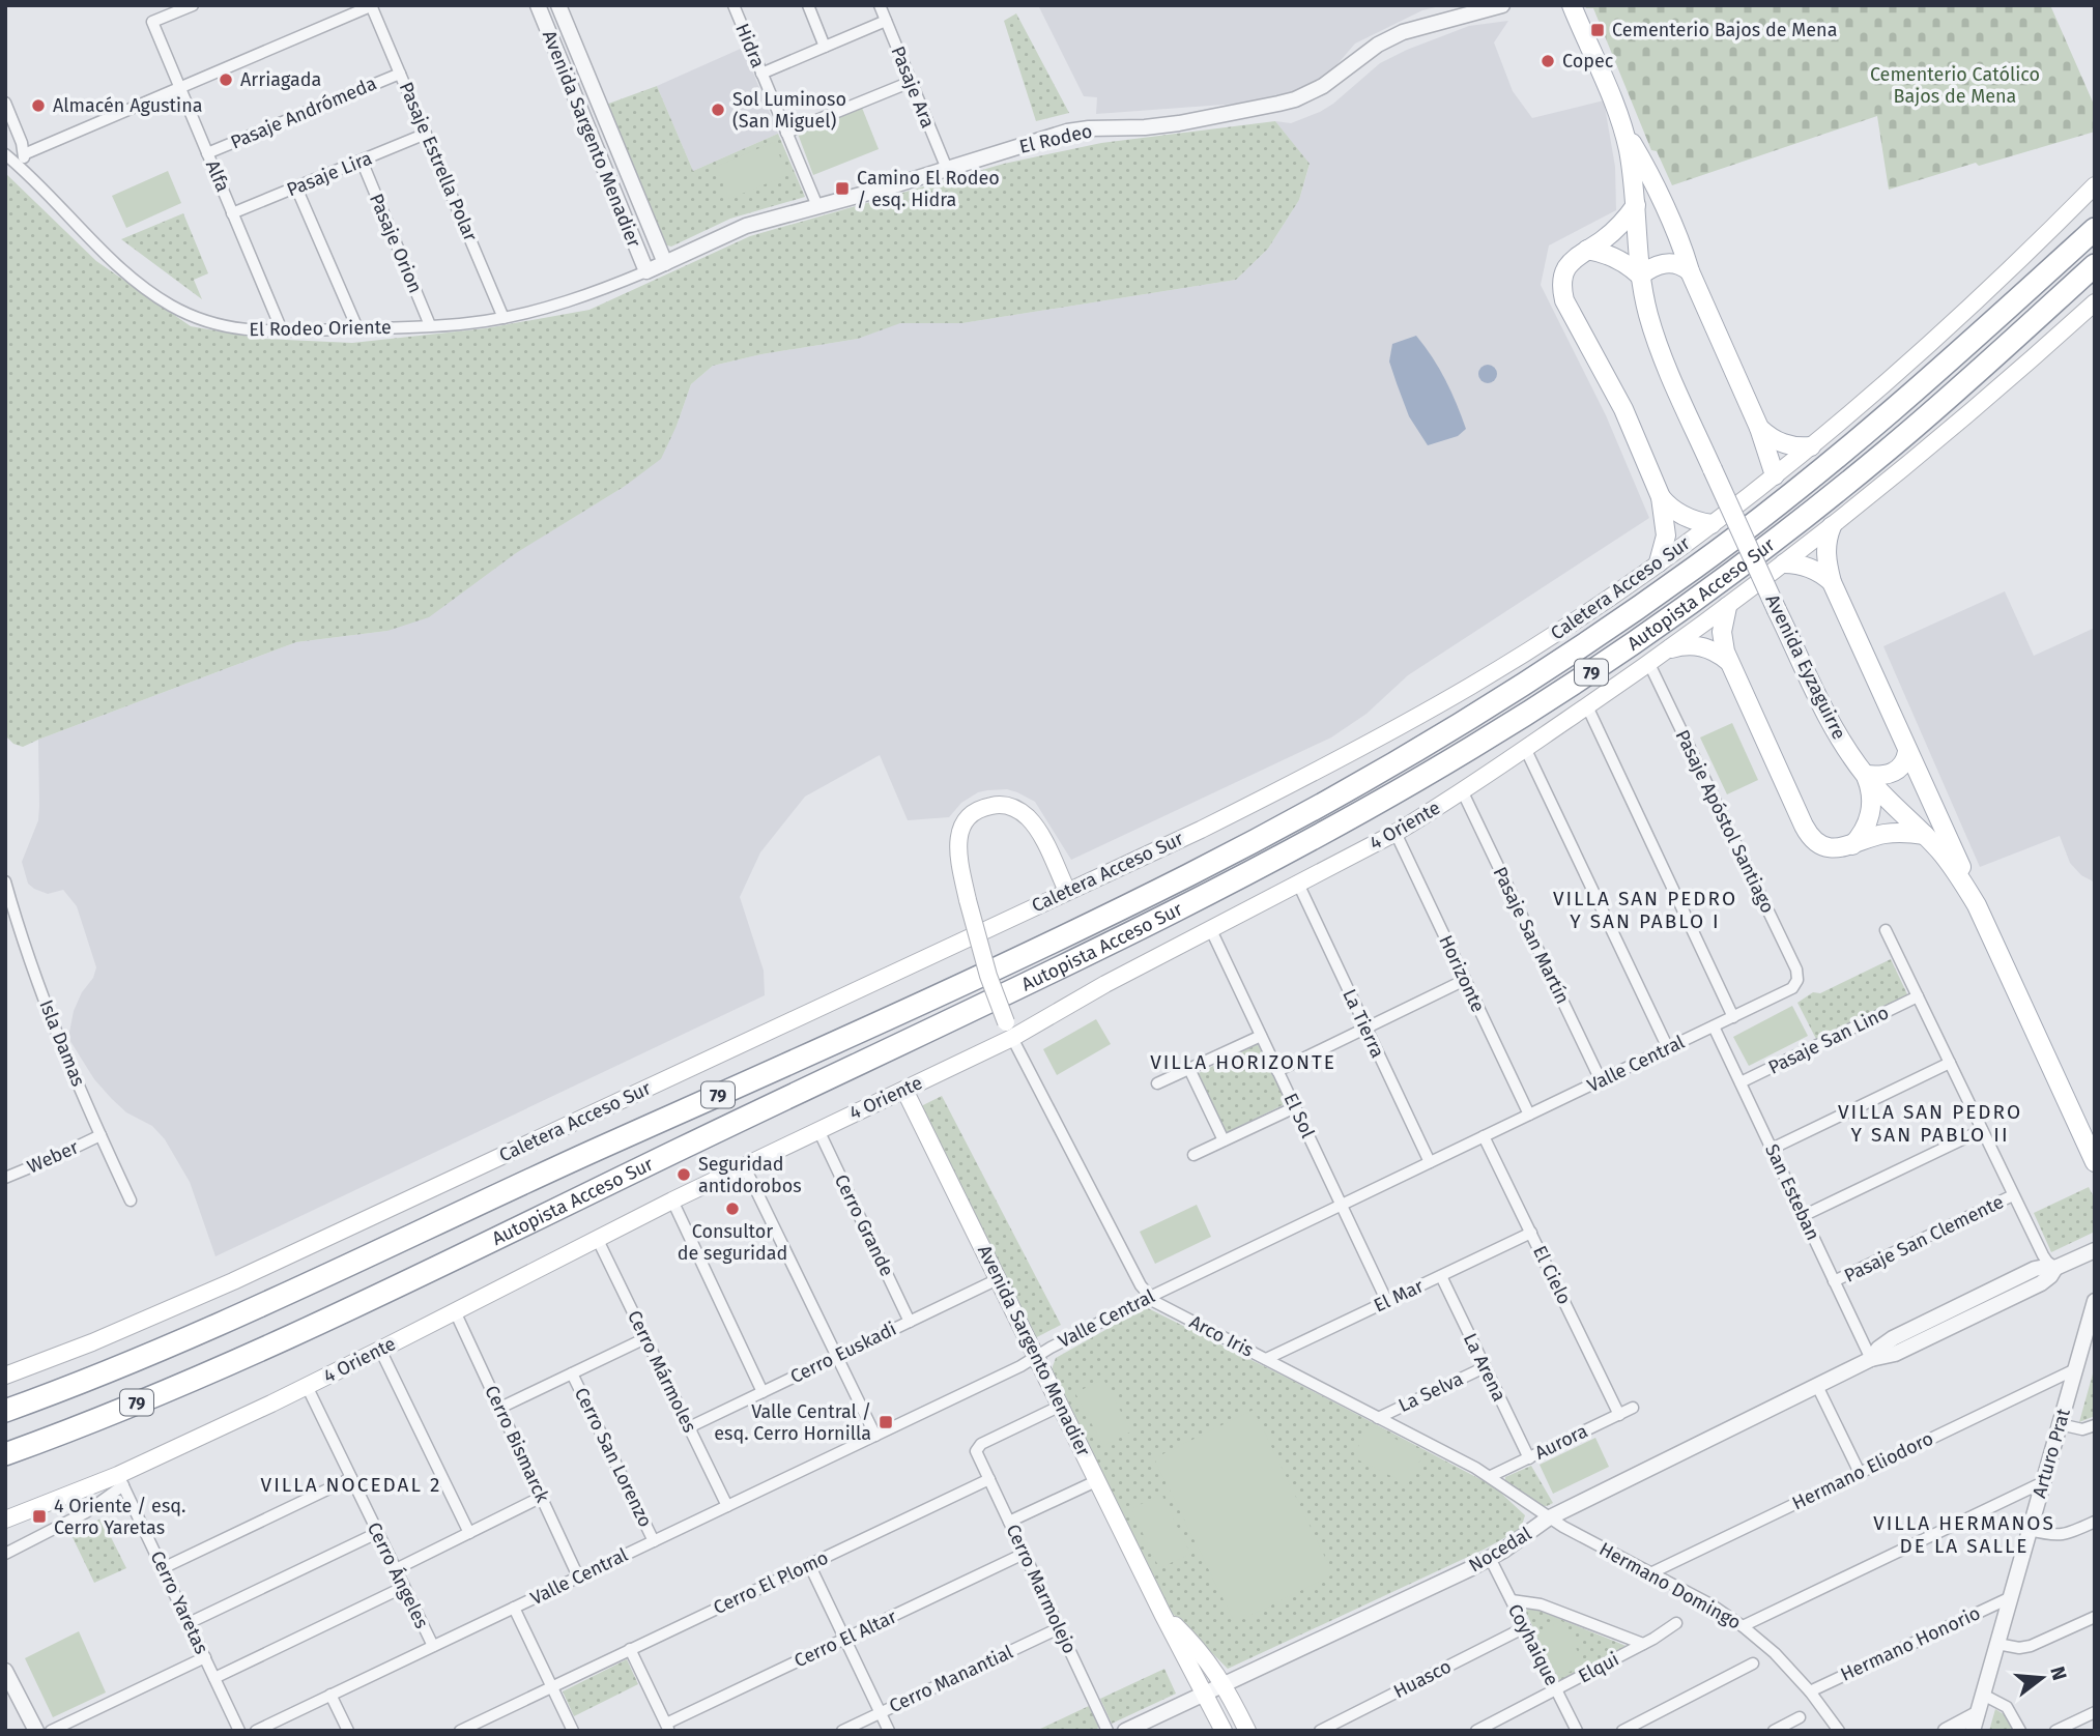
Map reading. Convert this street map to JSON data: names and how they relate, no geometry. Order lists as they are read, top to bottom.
{
  "streets": {
    "highway": ["Autopista Acceso Sur", "79"],
    "main road": [
      "Avenida Sargento Menadier",
      "Caletera Acceso Sur",
      "Avenida Eyzaguirre",
      "4 Oriente"
    ],
    "street": [
      "Hidra",
      "Pasaje Ara",
      "Pasaje Andrómeda",
      "El Rodeo",
      "Pasaje Estrella Polar",
      "Pasaje Lira",
      "Alfa",
      "Pasaje Orion",
      "El Rodeo Oriente",
      "Pasaje Apóstol Santiago",
      "Pasaje San Martín",
      "Horizonte",
      "La Tierra",
      "Pasaje San Lino",
      "Isla Damas",
      "Valle Central",
      "El Sol",
      "Weber",
      "San Esteban",
      "Cerro Grande",
      "Pasaje San Clemente",
      "El Cielo",
      "El Mar",
      "Arco Iris",
      "Cerro Euskadi",
      "La Arena",
      "Cerro Mármoles",
      "La Selva",
      "Aurora",
      "Cerro Bismarck",
      "Arturo Prat",
      "Cerro San Lorenzo",
      "Hermano Eliodoro",
      "Nocedal",
      "Cerro Ángeles",
      "Cerro El Plomo",
      "Hermano Domingo",
      "Cerro Marmolejo",
      "Cerro Yaretas",
      "Cerro El Altar",
      "Hermano Honorio",
      "Coyhaique",
      "Elqui",
      "Cerro Manantial",
      "Huasco"
    ]
  },
  "crossings": [
    ["Hidra", "El Rodeo"],
    ["Pasaje Ara", "El Rodeo"],
    ["Pasaje Andrómeda", "Pasaje Estrella Polar"],
    ["Pasaje Andrómeda", "Alfa"],
    ["Avenida Sargento Menadier", "El Rodeo"],
    ["Avenida Sargento Menadier", "El Rodeo Oriente"],
    ["Avenida Sargento Menadier", "4 Oriente"],
    ["Avenida Sargento Menadier", "Valle Central"],
    ["Avenida Sargento Menadier", "Cerro Euskadi"],
    ["Avenida Sargento Menadier", "Nocedal"],
    ["Avenida Sargento Menadier", "Cerro Marmolejo"],
    ["El Rodeo", "El Rodeo Oriente"],
    ["Pasaje Estrella Polar", "Pasaje Lira"],
    ["Pasaje Estrella Polar", "El Rodeo Oriente"],
    ["Pasaje Lira", "Alfa"],
    ["Pasaje Lira", "Pasaje Orion"],
    ["Alfa", "El Rodeo Oriente"],
    ["Pasaje Orion", "El Rodeo Oriente"],
    ["Pasaje Apóstol Santiago", "4 Oriente"],
    ["Pasaje Apóstol Santiago", "Valle Central"],
    ["4 Oriente", "Pasaje San Martín"],
    ["4 Oriente", "Horizonte"],
    ["4 Oriente", "La Tierra"],
    ["4 Oriente", "El Sol"],
    ["4 Oriente", "Cerro Grande"],
    ["4 Oriente", "Arco Iris"],
    ["4 Oriente", "Cerro Mármoles"],
    ["4 Oriente", "Cerro Bismarck"],
    ["4 Oriente", "Cerro Ángeles"],
    ["4 Oriente", "Cerro Yaretas"],
    ["Pasaje San Martín", "Valle Central"],
    ["Horizonte", "Valle Central"],
    ["La Tierra", "Valle Central"],
    ["Pasaje San Lino", "San Esteban"],
    ["Isla Damas", "Weber"],
    ["Valle Central", "El Sol"],
    ["Valle Central", "San Esteban"],
    ["Valle Central", "El Cielo"],
    ["Valle Central", "Arco Iris"],
    ["Valle Central", "Cerro Mármoles"],
    ["Valle Central", "Cerro Bismarck"],
    ["Valle Central", "Cerro San Lorenzo"],
    ["Valle Central", "Cerro Ángeles"],
    ["El Sol", "El Mar"],
    ["San Esteban", "Pasaje San Clemente"],
    ["San Esteban", "Nocedal"],
    ["Cerro Grande", "Cerro Euskadi"],
    ["El Cielo", "El Mar"],
    ["El Cielo", "Aurora"],
    ["El Mar", "Arco Iris"],
    ["El Mar", "La Arena"],
    ["Arco Iris", "La Selva"],
    ["Arco Iris", "Aurora"],
    ["Arco Iris", "Nocedal"],
    ["Arco Iris", "Hermano Domingo"],
    ["Cerro Euskadi", "Cerro Mármoles"],
    ["La Arena", "La Selva"],
    ["La Arena", "Aurora"],
    ["Arturo Prat", "Hermano Eliodoro"],
    ["Arturo Prat", "Hermano Honorio"],
    ["Hermano Eliodoro", "Hermano Domingo"],
    ["Nocedal", "Hermano Domingo"],
    ["Nocedal", "Coyhaique"],
    ["Cerro El Plomo", "Cerro Marmolejo"],
    ["Hermano Domingo", "Hermano Honorio"],
    ["Cerro Marmolejo", "Cerro El Altar"],
    ["Cerro Marmolejo", "Cerro Manantial"],
    ["Coyhaique", "Elqui"],
    ["Coyhaique", "Huasco"]
  ],
  "districts": [
    "VILLA SAN PEDRO Y SAN PABLO I",
    "VILLA HORIZONTE",
    "VILLA SAN PEDRO Y SAN PABLO II",
    "VILLA NOCEDAL 2",
    "VILLA HERMANOS DE LA SALLE"
  ],
  "parks": ["Cementerio Católico Bajos de Mena"],
  "places": {
    "transit": [
      "Cementerio Bajos de Mena",
      "Camino El Rodeo / esq. Hidra",
      "Valle Central / esq. Cerro Hornilla",
      "4 Oriente / esq. Cerro Yaretas"
    ],
    "other": [
      "Copec",
      "Arriagada",
      "Almacén Agustina",
      "Sol Luminoso (San Miguel)",
      "Seguridad antidorobos",
      "Consultor de seguridad"
    ]
  },
  "north": "right"
}
